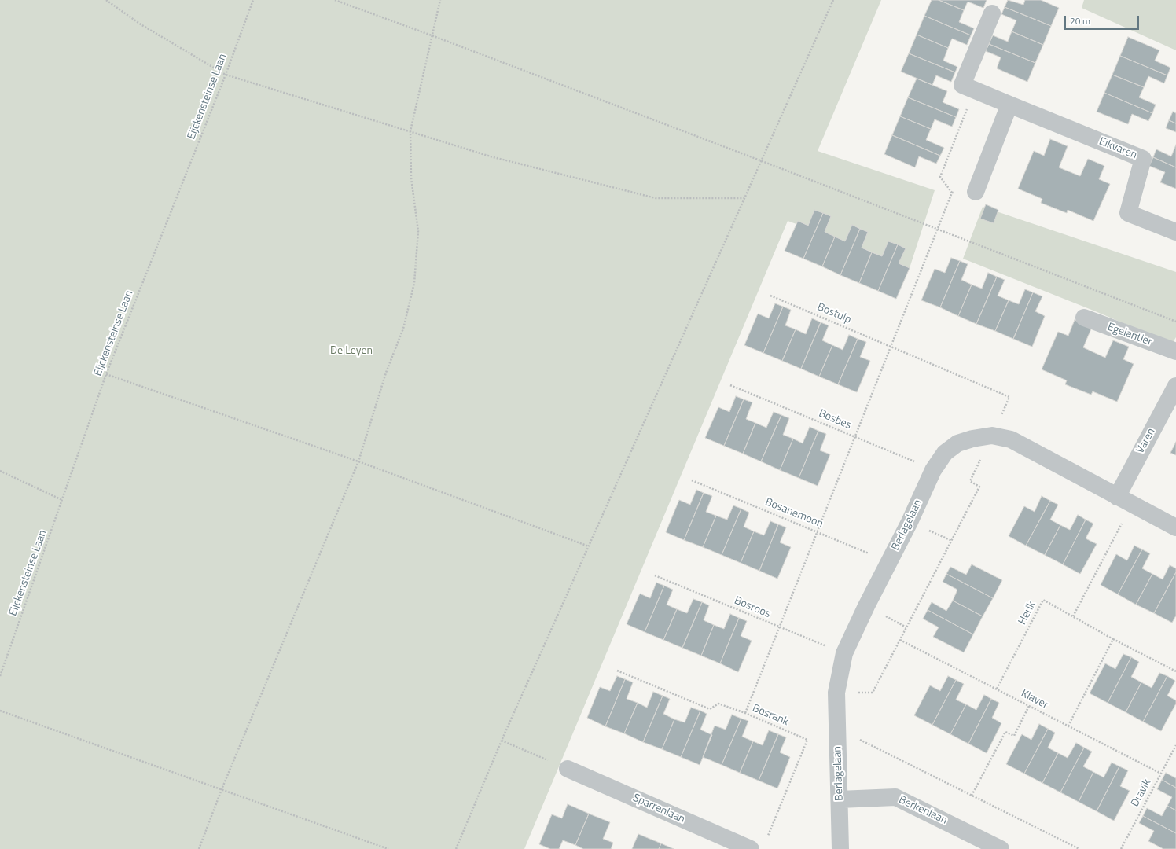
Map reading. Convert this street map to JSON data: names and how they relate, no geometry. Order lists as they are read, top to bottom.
{
  "streets": {
    "street": [
      "Eikvaren",
      "Egelantier",
      "Varen",
      "Berlagelaan",
      "Sparrenlaan",
      "Berkenlaan"
    ],
    "path": [
      "Eijckensteinse Laan",
      "Bostulp",
      "Bosbes",
      "Bosanemoon",
      "Bosroos",
      "Herik",
      "Klaver",
      "Bosrank",
      "Dravik"
    ]
  },
  "crossings": [
    ["Bosbes", "Berlagelaan"],
    ["Varen", "Berlagelaan"],
    ["Bosanemoon", "Berlagelaan"],
    ["Berlagelaan", "Bosroos"],
    ["Berlagelaan", "Klaver"],
    ["Berlagelaan", "Berkenlaan"],
    ["Herik", "Klaver"],
    ["Klaver", "Dravik"]
  ],
  "parks": ["De Leyen"],
  "scale_bar": "20 m"
}
